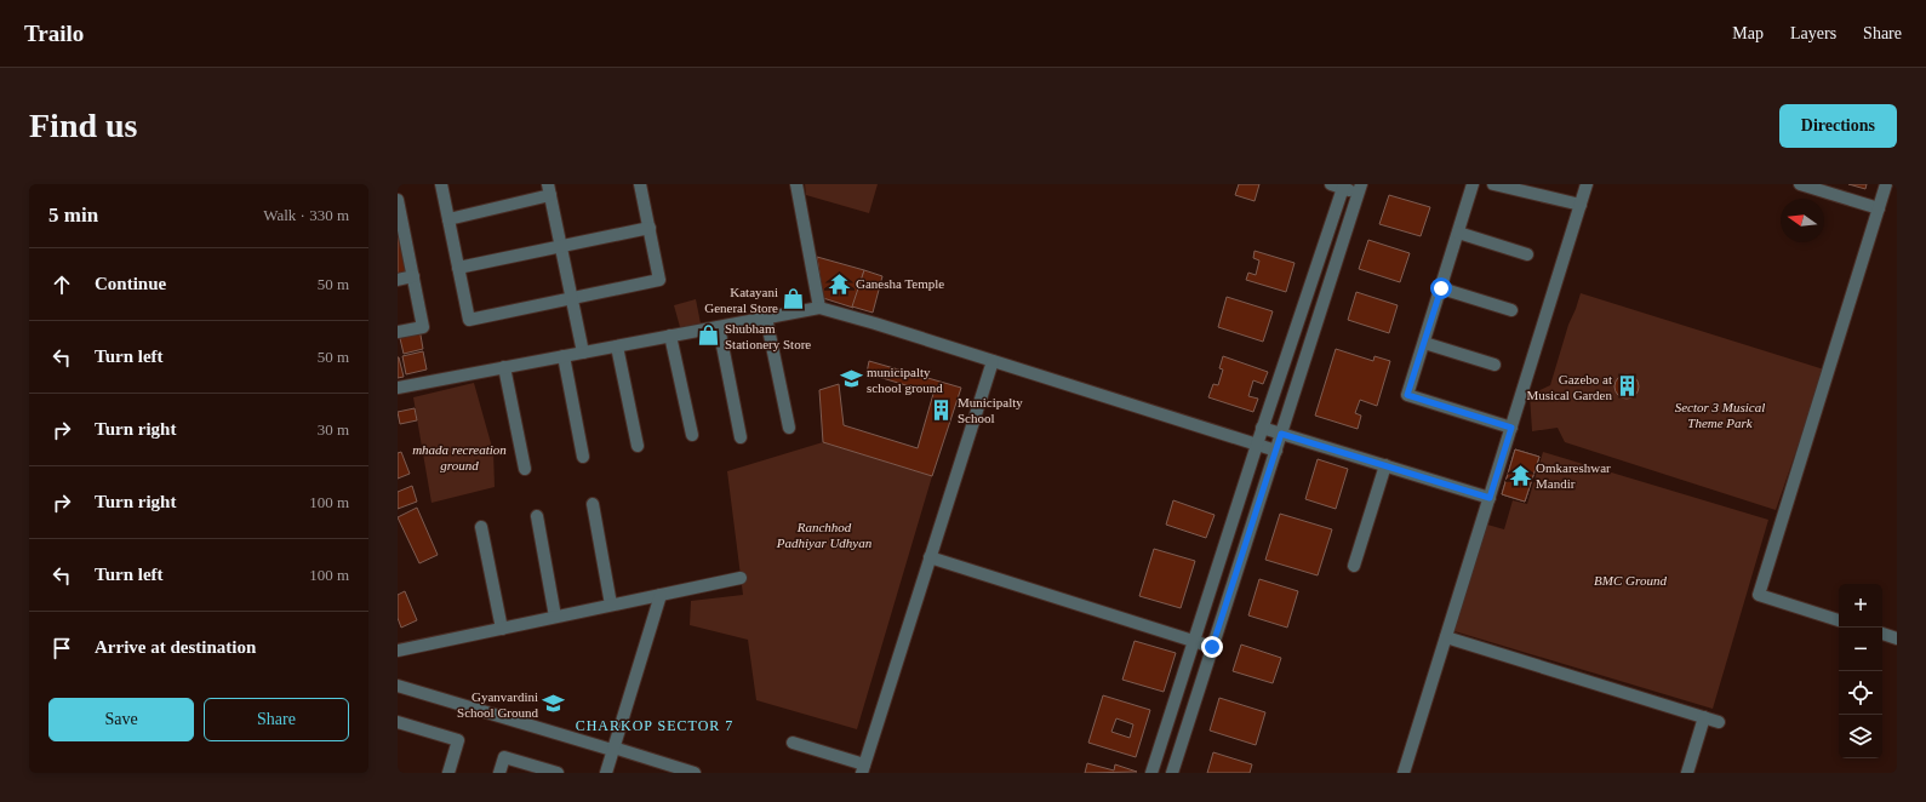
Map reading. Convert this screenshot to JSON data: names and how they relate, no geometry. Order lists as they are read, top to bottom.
{
  "districts": ["CHARKOP SECTOR 7"],
  "parks": [
    "Sector 3 Musical Theme Park",
    "mhada recreation ground",
    "Ranchhod Padhiyar Udhyan",
    "BMC Ground"
  ],
  "places": {
    "temple": ["Ganesha Temple", "Omkareshwar Mandir"],
    "shop": ["Katayani General Store", "Shubham Stationery Store"],
    "school or university": ["municipalty school ground", "Gyanvardini School Ground"],
    "building": ["Gazebo at Musical Garden", "Municipalty School"]
  },
  "north": "left",
  "page": {
    "header": "Trailo",
    "nav": ["Map", "Layers", "Share"],
    "buttons": [
      "Directions",
      ["Save", "Share"]
    ],
    "title": "Find us",
    "heading": ["5 min", "Walk · 330 m"],
    "list": [
      ["Continue", "50 m"],
      ["Turn left", "50 m"],
      ["Turn right", "30 m"],
      ["Turn right", "100 m"],
      ["Turn left", "100 m"],
      "Arrive at destination"
    ],
    "map_buttons": ["+", "−"]
  }
}
